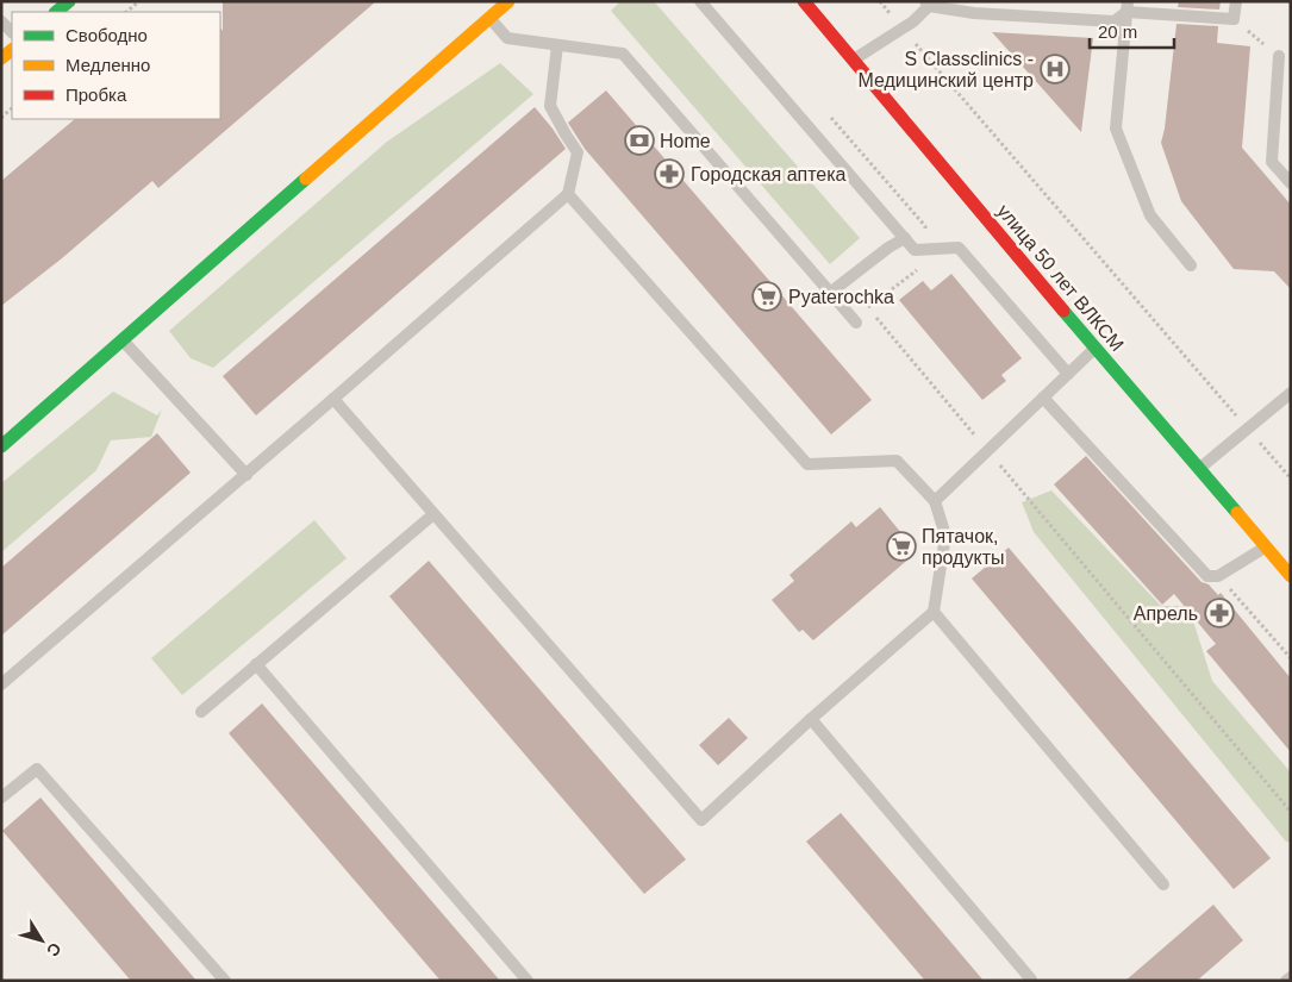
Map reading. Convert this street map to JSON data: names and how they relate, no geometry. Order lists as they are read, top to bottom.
{
  "streets": {
    "street": ["улица 50 лет ВЛКСМ"]
  },
  "places": {
    "hospital": ["S Classclinics - Медицинский центр"],
    "bank": ["Home"],
    "pharmacy": ["Городская аптека", "Апрель"],
    "supermarket": ["Pyaterochka", "Пятачок, продукты"]
  },
  "legend": ["Свободно", "Медленно", "Пробка"],
  "scale_bar": "20 m",
  "north": "bottom right"
}
